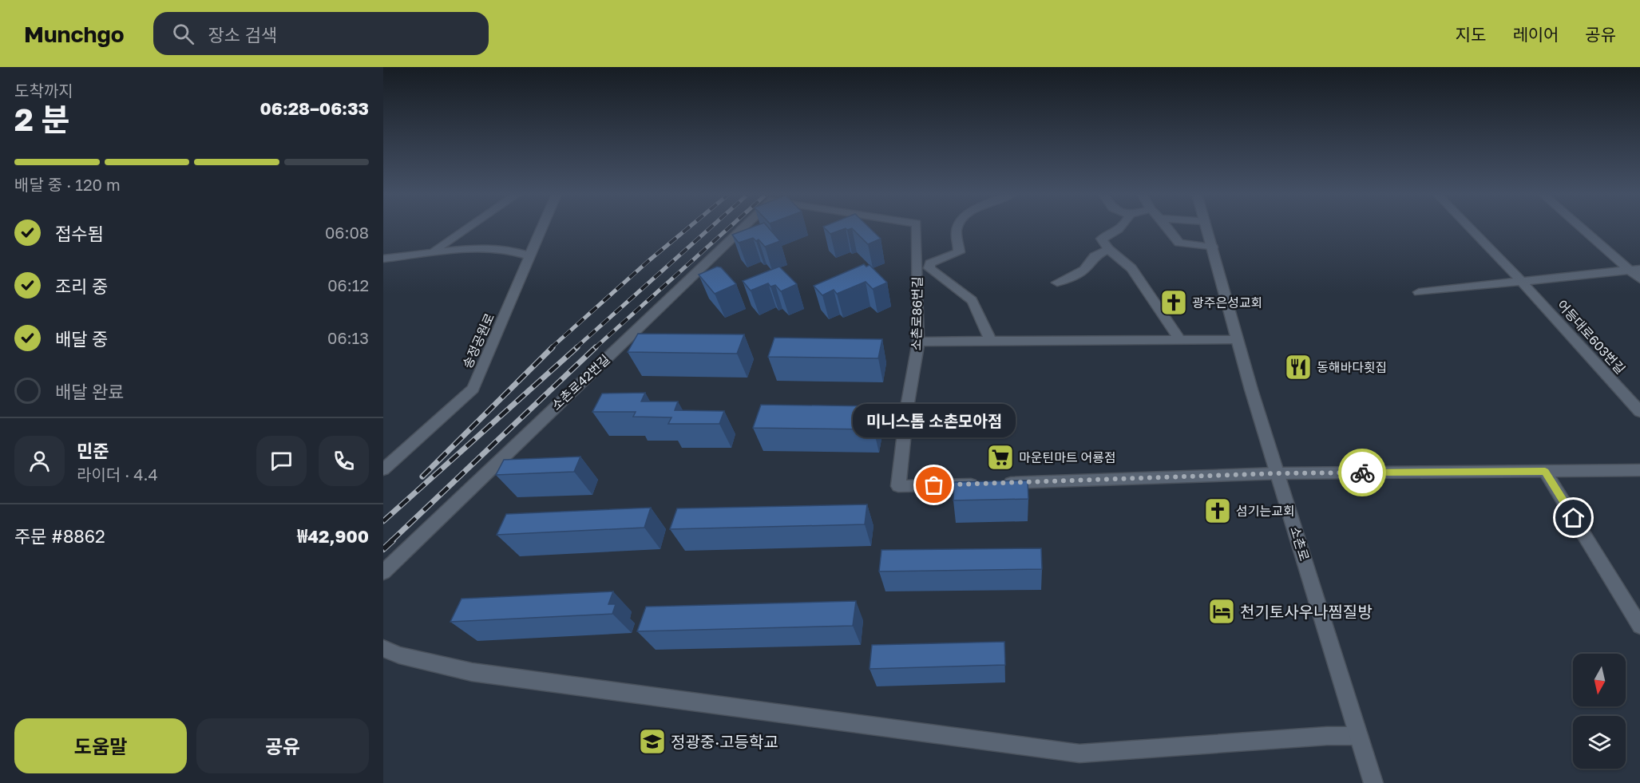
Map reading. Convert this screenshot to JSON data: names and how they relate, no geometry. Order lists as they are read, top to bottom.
{
  "streets": {
    "street": [
      "소촌로86번길",
      "어등대로603번길",
      "송정공원로",
      "소촌로42번길",
      "소촌로"
    ]
  },
  "places": {
    "church": ["광주은성교회", "섬기는교회"],
    "restaurant": ["동해바다횟집"],
    "supermarket": ["마운틴마트 어룡점"],
    "other": ["미니스톱 소촌모아점"],
    "hotel": ["천기토사우나찜질방"],
    "school or university": ["정광중·고등학교"]
  },
  "north": "bottom",
  "page": {
    "header": "Munchgo",
    "search": "장소 검색",
    "nav": ["지도", "레이어", "공유"],
    "heading": ["2 분", "도착까지", "06:28–06:33"],
    "panel": [
      "민준",
      "라이더 · 4.4",
      "주문 #8862",
      "₩42,900"
    ],
    "bar": "배달 중 · 120 m",
    "list": [
      ["접수됨", "06:08"],
      ["조리 중", "06:12"],
      ["배달 중", "06:13"],
      "배달 완료"
    ],
    "bubble": "미니스톱 소촌모아점",
    "buttons": ["도움말", "공유"]
  }
}
